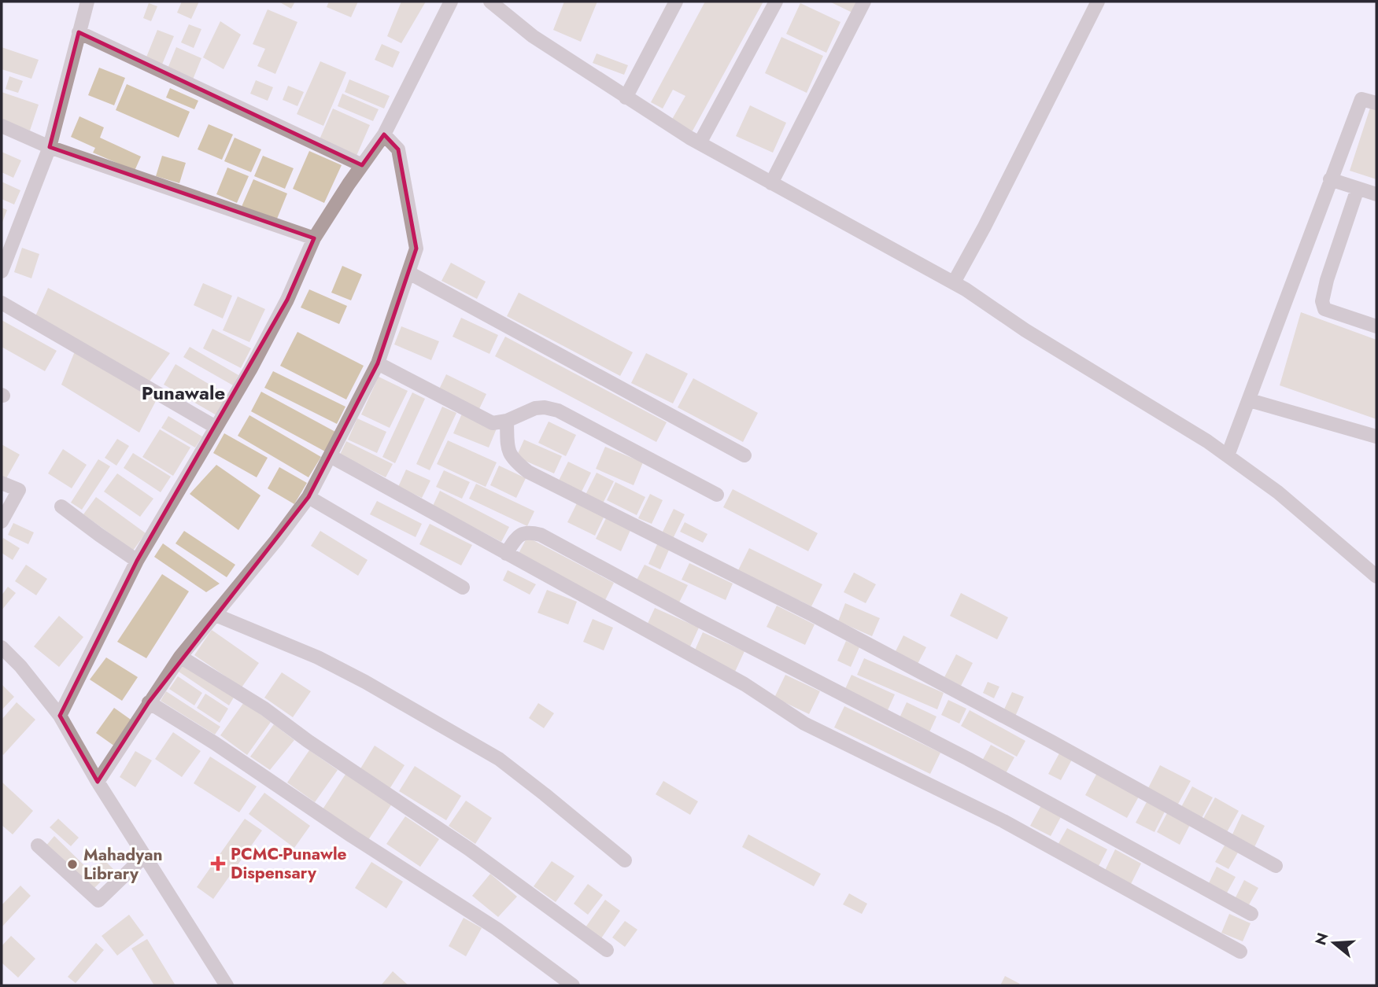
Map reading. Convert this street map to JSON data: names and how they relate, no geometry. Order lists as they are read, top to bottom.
{
  "districts": ["Punawale"],
  "places": {
    "health": ["PCMC-Punawle Dispensary"],
    "other": ["Mahadyan Library"]
  },
  "north": "left"
}
